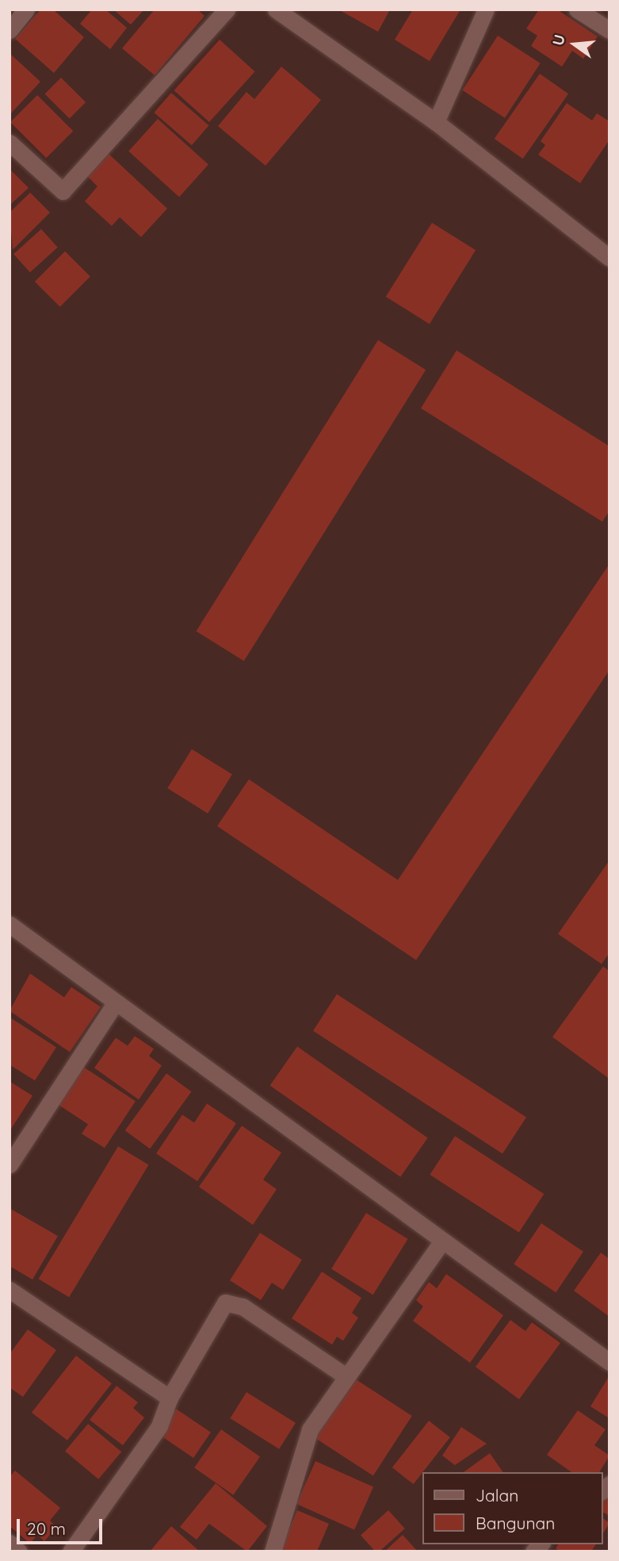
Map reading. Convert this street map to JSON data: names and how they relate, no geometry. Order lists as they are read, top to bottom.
{
  "legend": ["Jalan", "Bangunan"],
  "scale_bar": "20 m",
  "north": "left"
}
